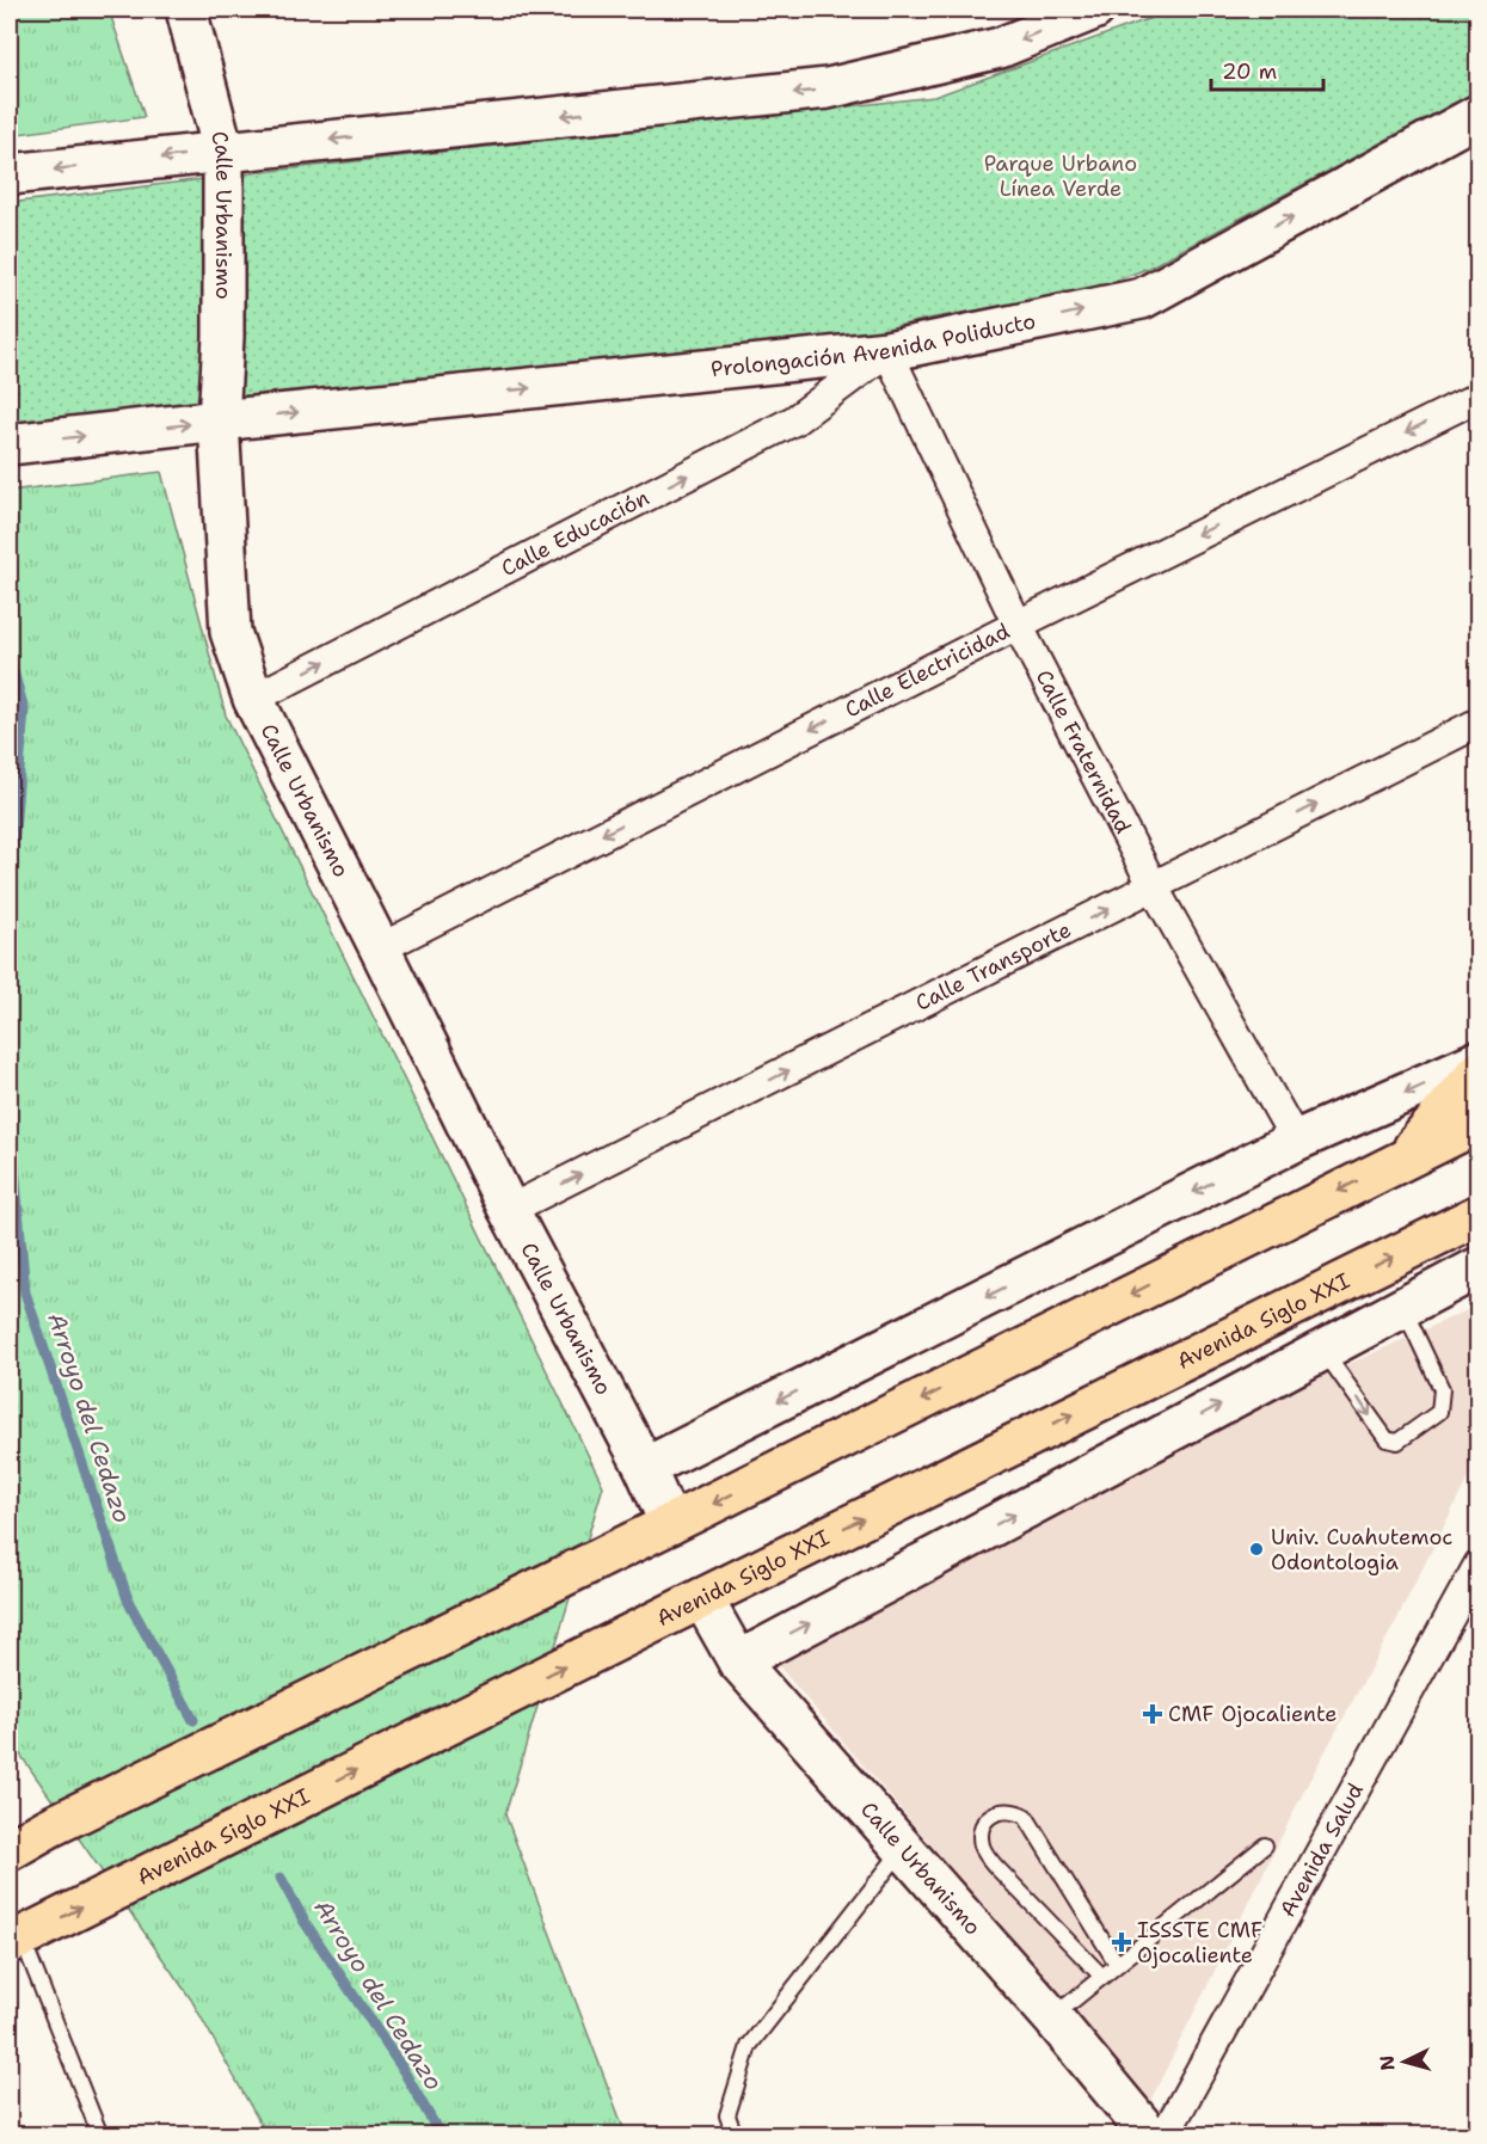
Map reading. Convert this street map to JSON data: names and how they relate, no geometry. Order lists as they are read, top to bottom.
{
  "streets": {
    "highway": ["Avenida Siglo XXI"],
    "street": [
      "Calle Urbanismo",
      "Prolongación Avenida Poliducto",
      "Calle Educación",
      "Calle Electricidad",
      "Calle Fraternidad",
      "Calle Transporte",
      "Avenida Salud"
    ]
  },
  "crossings": [
    ["Calle Urbanismo", "Prolongación Avenida Poliducto"],
    ["Calle Urbanismo", "Calle Educación"],
    ["Calle Urbanismo", "Calle Electricidad"],
    ["Calle Urbanismo", "Calle Transporte"],
    ["Calle Urbanismo", "Avenida Siglo XXI"],
    ["Prolongación Avenida Poliducto", "Calle Educación"],
    ["Prolongación Avenida Poliducto", "Calle Fraternidad"],
    ["Calle Educación", "Calle Fraternidad"],
    ["Calle Electricidad", "Calle Fraternidad"],
    ["Calle Fraternidad", "Calle Transporte"]
  ],
  "one_way": ["Calle Educación", "Calle Electricidad", "Calle Transporte"],
  "water": ["Arroyo del Cedazo"],
  "parks": ["Parque Urbano Línea Verde"],
  "places": {
    "other": ["Univ. Cuahutemoc Odontologia"],
    "health": ["CMF Ojocaliente", "ISSSTE CMF Ojocaliente"]
  },
  "scale_bar": "20 m",
  "north": "left"
}
